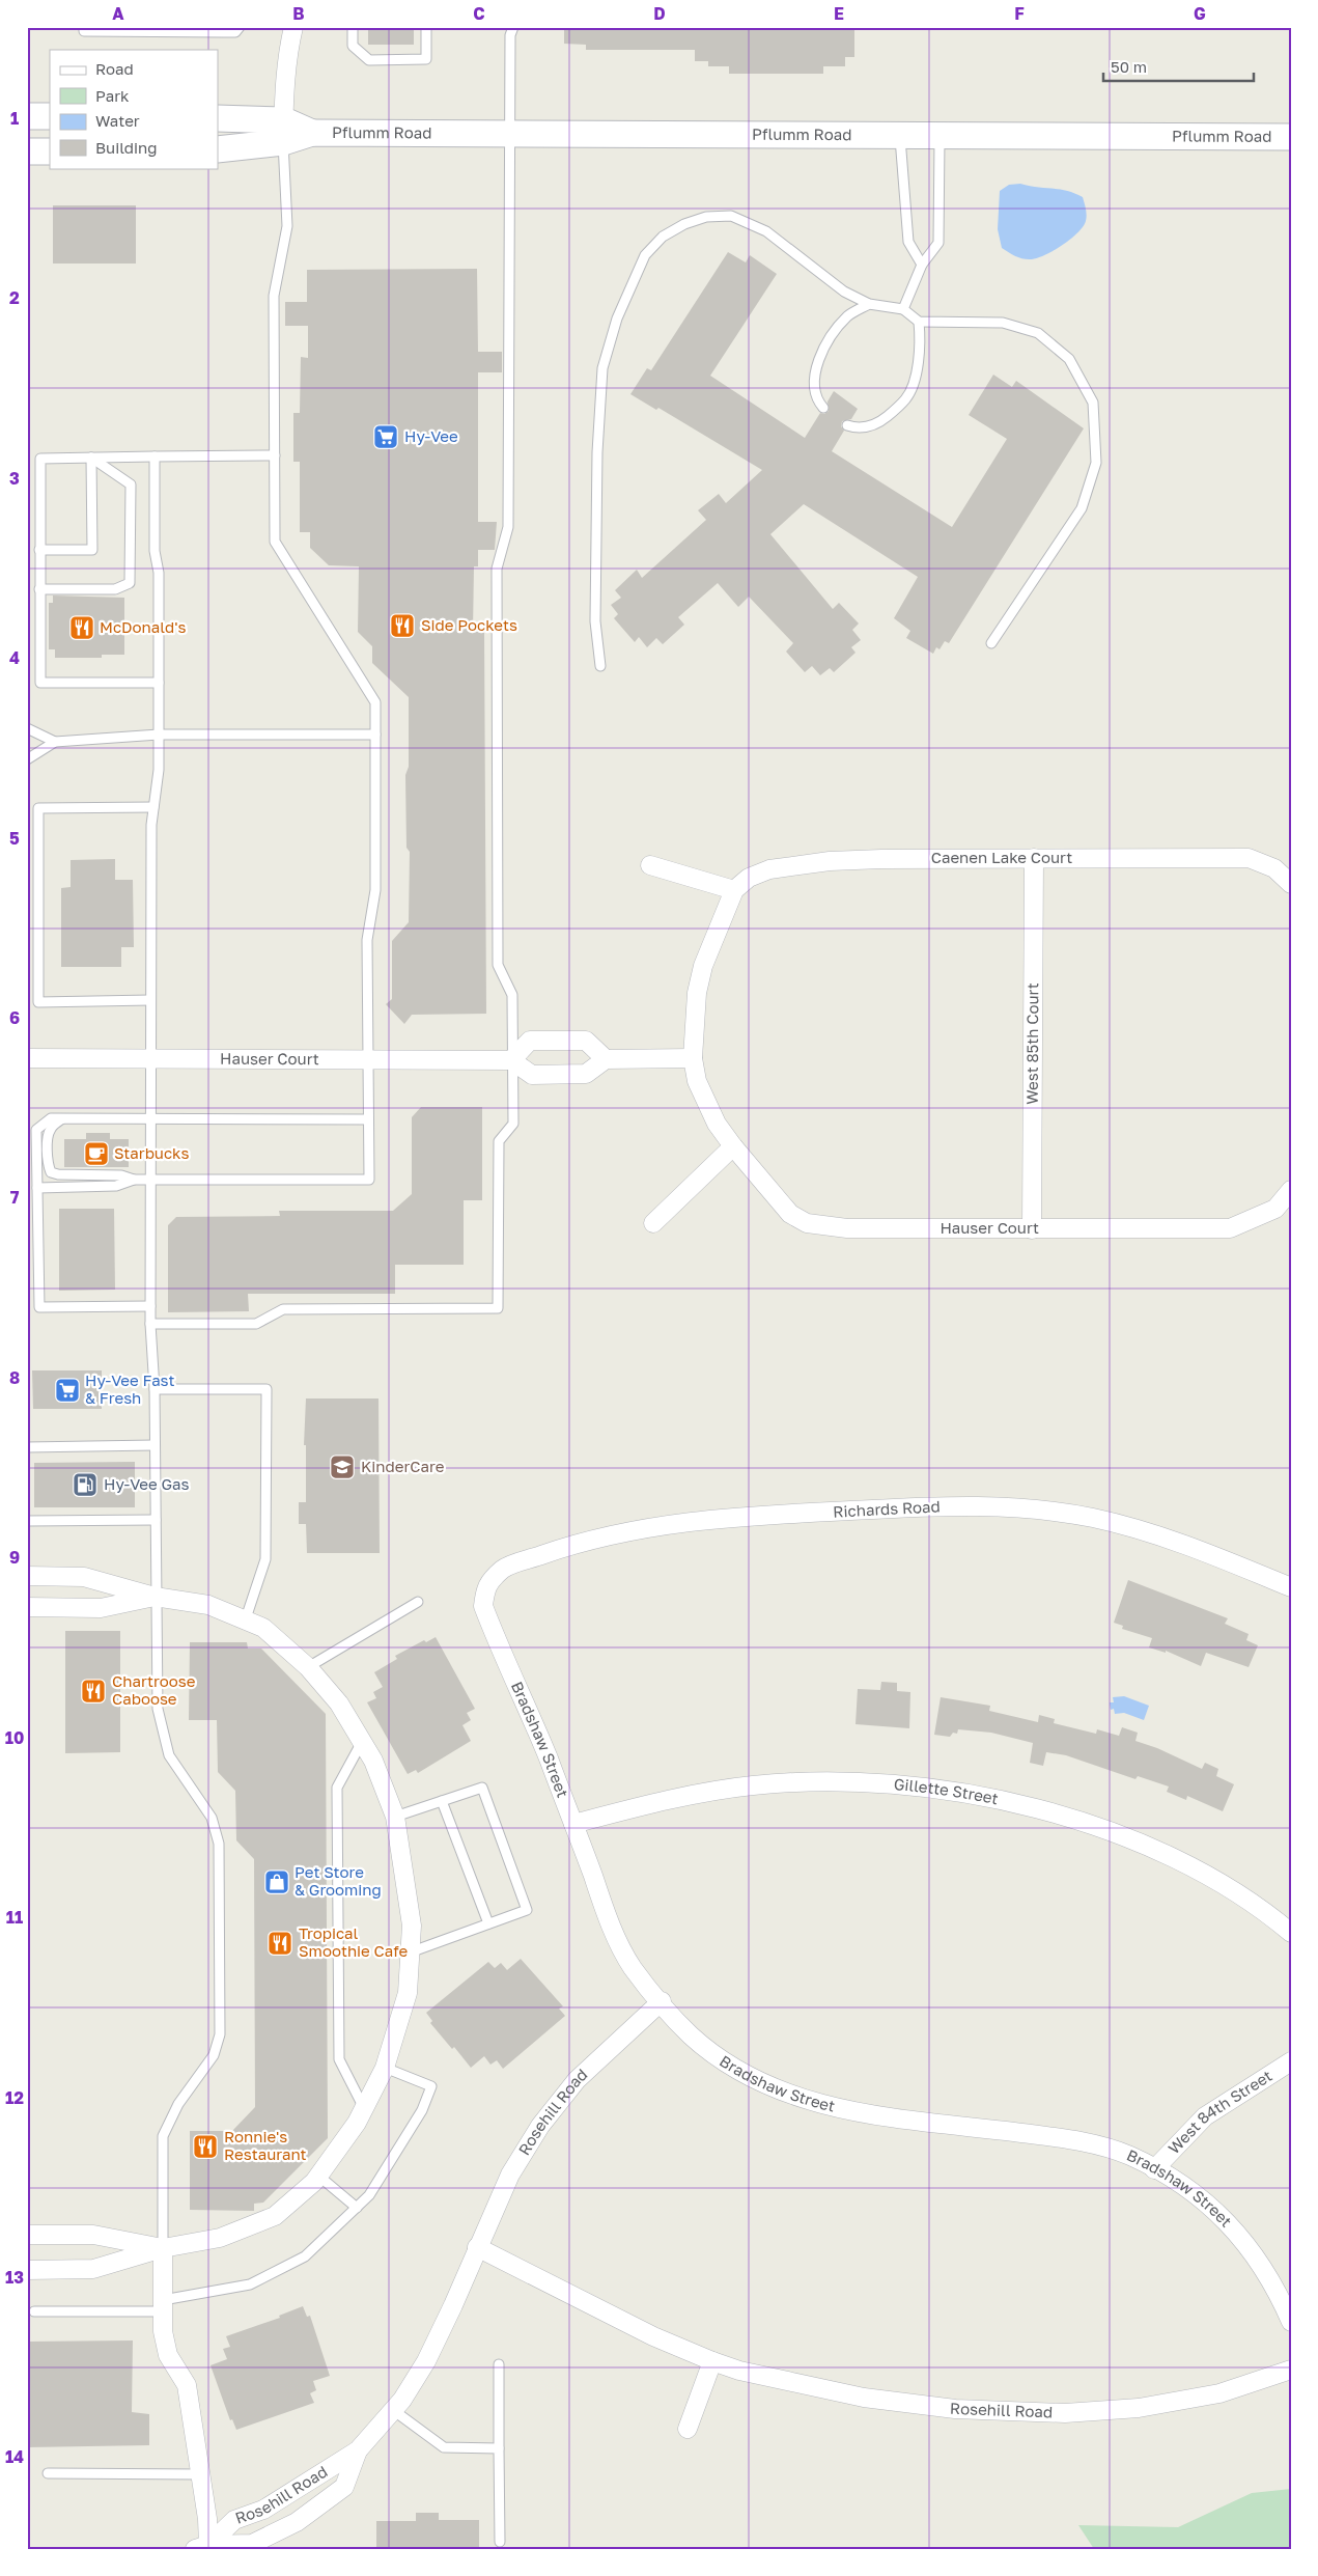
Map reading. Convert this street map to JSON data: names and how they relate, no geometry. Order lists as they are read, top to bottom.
{
  "streets": {
    "main road": ["Pflumm Road"],
    "street": [
      "Caenen Lake Court",
      "West 85th Court",
      "Hauser Court",
      "Richards Road",
      "Bradshaw Street",
      "Gillette Street",
      "West 84th Street",
      "Rosehill Road"
    ]
  },
  "crossings": [
    ["Caenen Lake Court", "West 85th Court"],
    ["West 85th Court", "Hauser Court"],
    ["Richards Road", "Bradshaw Street"],
    ["Bradshaw Street", "Gillette Street"],
    ["Bradshaw Street", "West 84th Street"],
    ["Bradshaw Street", "Rosehill Road"]
  ],
  "places": {
    "supermarket": ["Hy-Vee", "Hy-Vee Fast & Fresh"],
    "restaurant": [
      "Side Pockets",
      "McDonald's",
      "Chartroose Caboose",
      "Tropical Smoothie Cafe",
      "Ronnie's Restaurant"
    ],
    "cafe": ["Starbucks"],
    "school or university": ["KinderCare"],
    "fuel station": ["Hy-Vee Gas"],
    "shop": ["Pet Store & Grooming"]
  },
  "legend": [
    "Road",
    "Park",
    "Water",
    "Building"
  ],
  "scale_bar": "50 m",
  "grid": {
    "columns": [
      "A",
      "B",
      "C",
      "D",
      "E",
      "F",
      "G"
    ],
    "rows": [
      "1",
      "2",
      "3",
      "4",
      "5",
      "6",
      "7",
      "8",
      "9",
      "10",
      "11",
      "12",
      "13",
      "14"
    ]
  }
}
